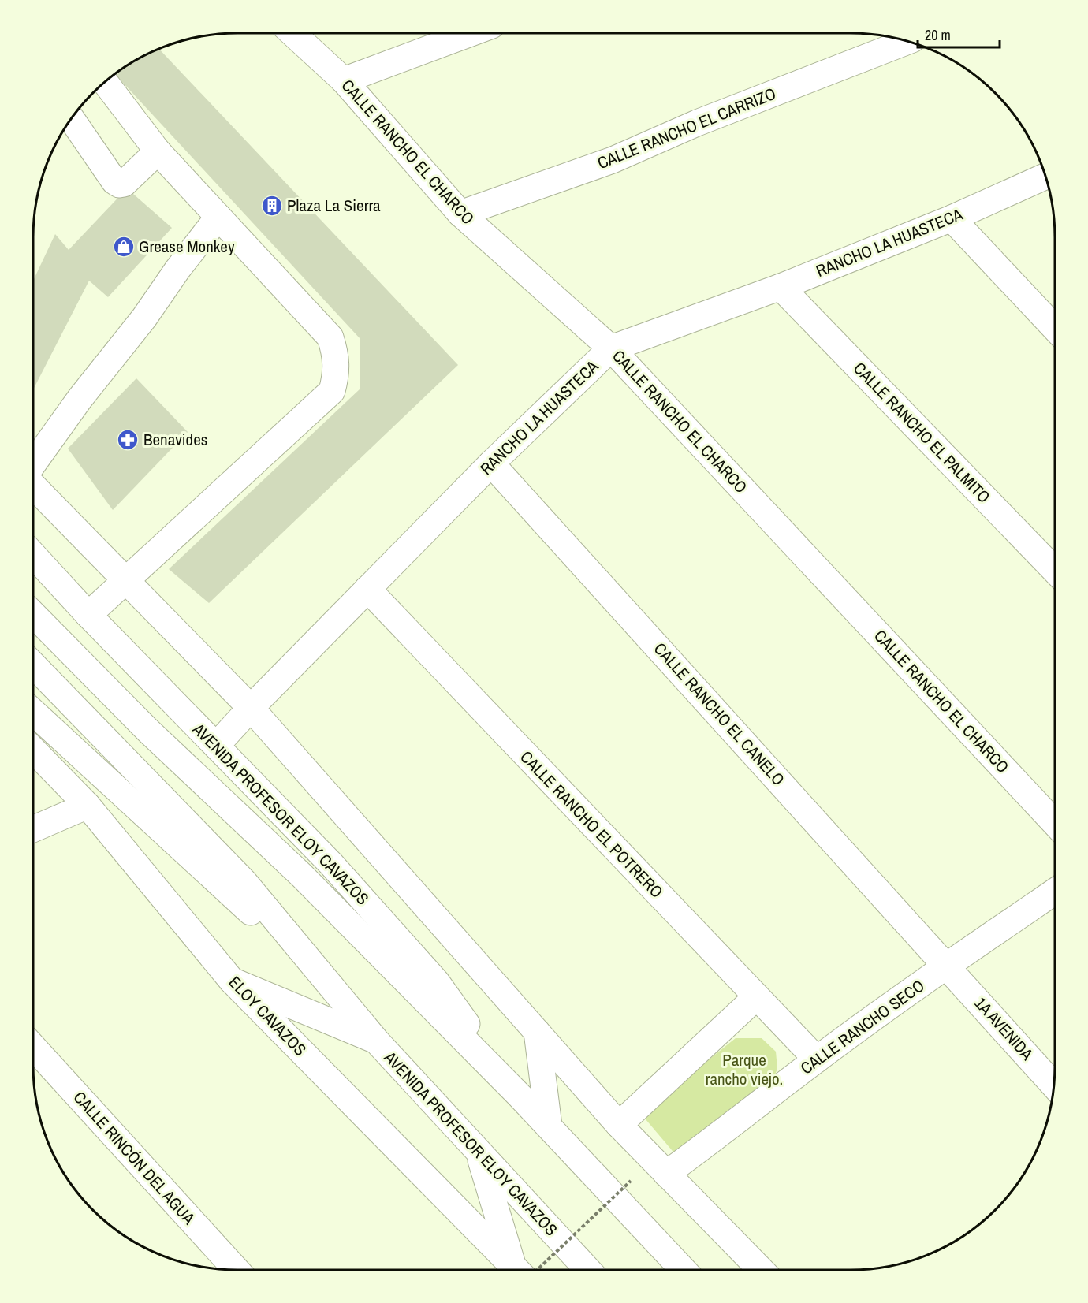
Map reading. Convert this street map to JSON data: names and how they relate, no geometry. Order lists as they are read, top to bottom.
{
  "streets": {
    "street": [
      "CALLE RANCHO EL CARRIZO",
      "CALLE RANCHO EL CHARCO",
      "RANCHO LA HUASTECA",
      "CALLE RANCHO EL PALMITO",
      "CALLE RANCHO EL CANELO",
      "AVENIDA PROFESOR ELOY CAVAZOS",
      "CALLE RANCHO EL POTRERO",
      "ELOY CAVAZOS",
      "CALLE RANCHO SECO",
      "1A AVENIDA",
      "CALLE RINCÓN DEL AGUA"
    ]
  },
  "crossings": [
    ["CALLE RANCHO EL CARRIZO", "CALLE RANCHO EL CHARCO"],
    ["CALLE RANCHO EL CHARCO", "RANCHO LA HUASTECA"],
    ["RANCHO LA HUASTECA", "CALLE RANCHO EL PALMITO"],
    ["RANCHO LA HUASTECA", "CALLE RANCHO EL CANELO"],
    ["RANCHO LA HUASTECA", "AVENIDA PROFESOR ELOY CAVAZOS"],
    ["RANCHO LA HUASTECA", "CALLE RANCHO EL POTRERO"],
    ["CALLE RANCHO EL CANELO", "CALLE RANCHO SECO"],
    ["CALLE RANCHO EL CANELO", "1A AVENIDA"],
    ["CALLE RANCHO EL POTRERO", "CALLE RANCHO SECO"],
    ["CALLE RANCHO SECO", "1A AVENIDA"]
  ],
  "parks": ["Parque rancho viejo."],
  "places": {
    "building": ["Plaza La Sierra"],
    "shop": ["Grease Monkey"],
    "pharmacy": ["Benavides"]
  },
  "scale_bar": "20 m"
}
